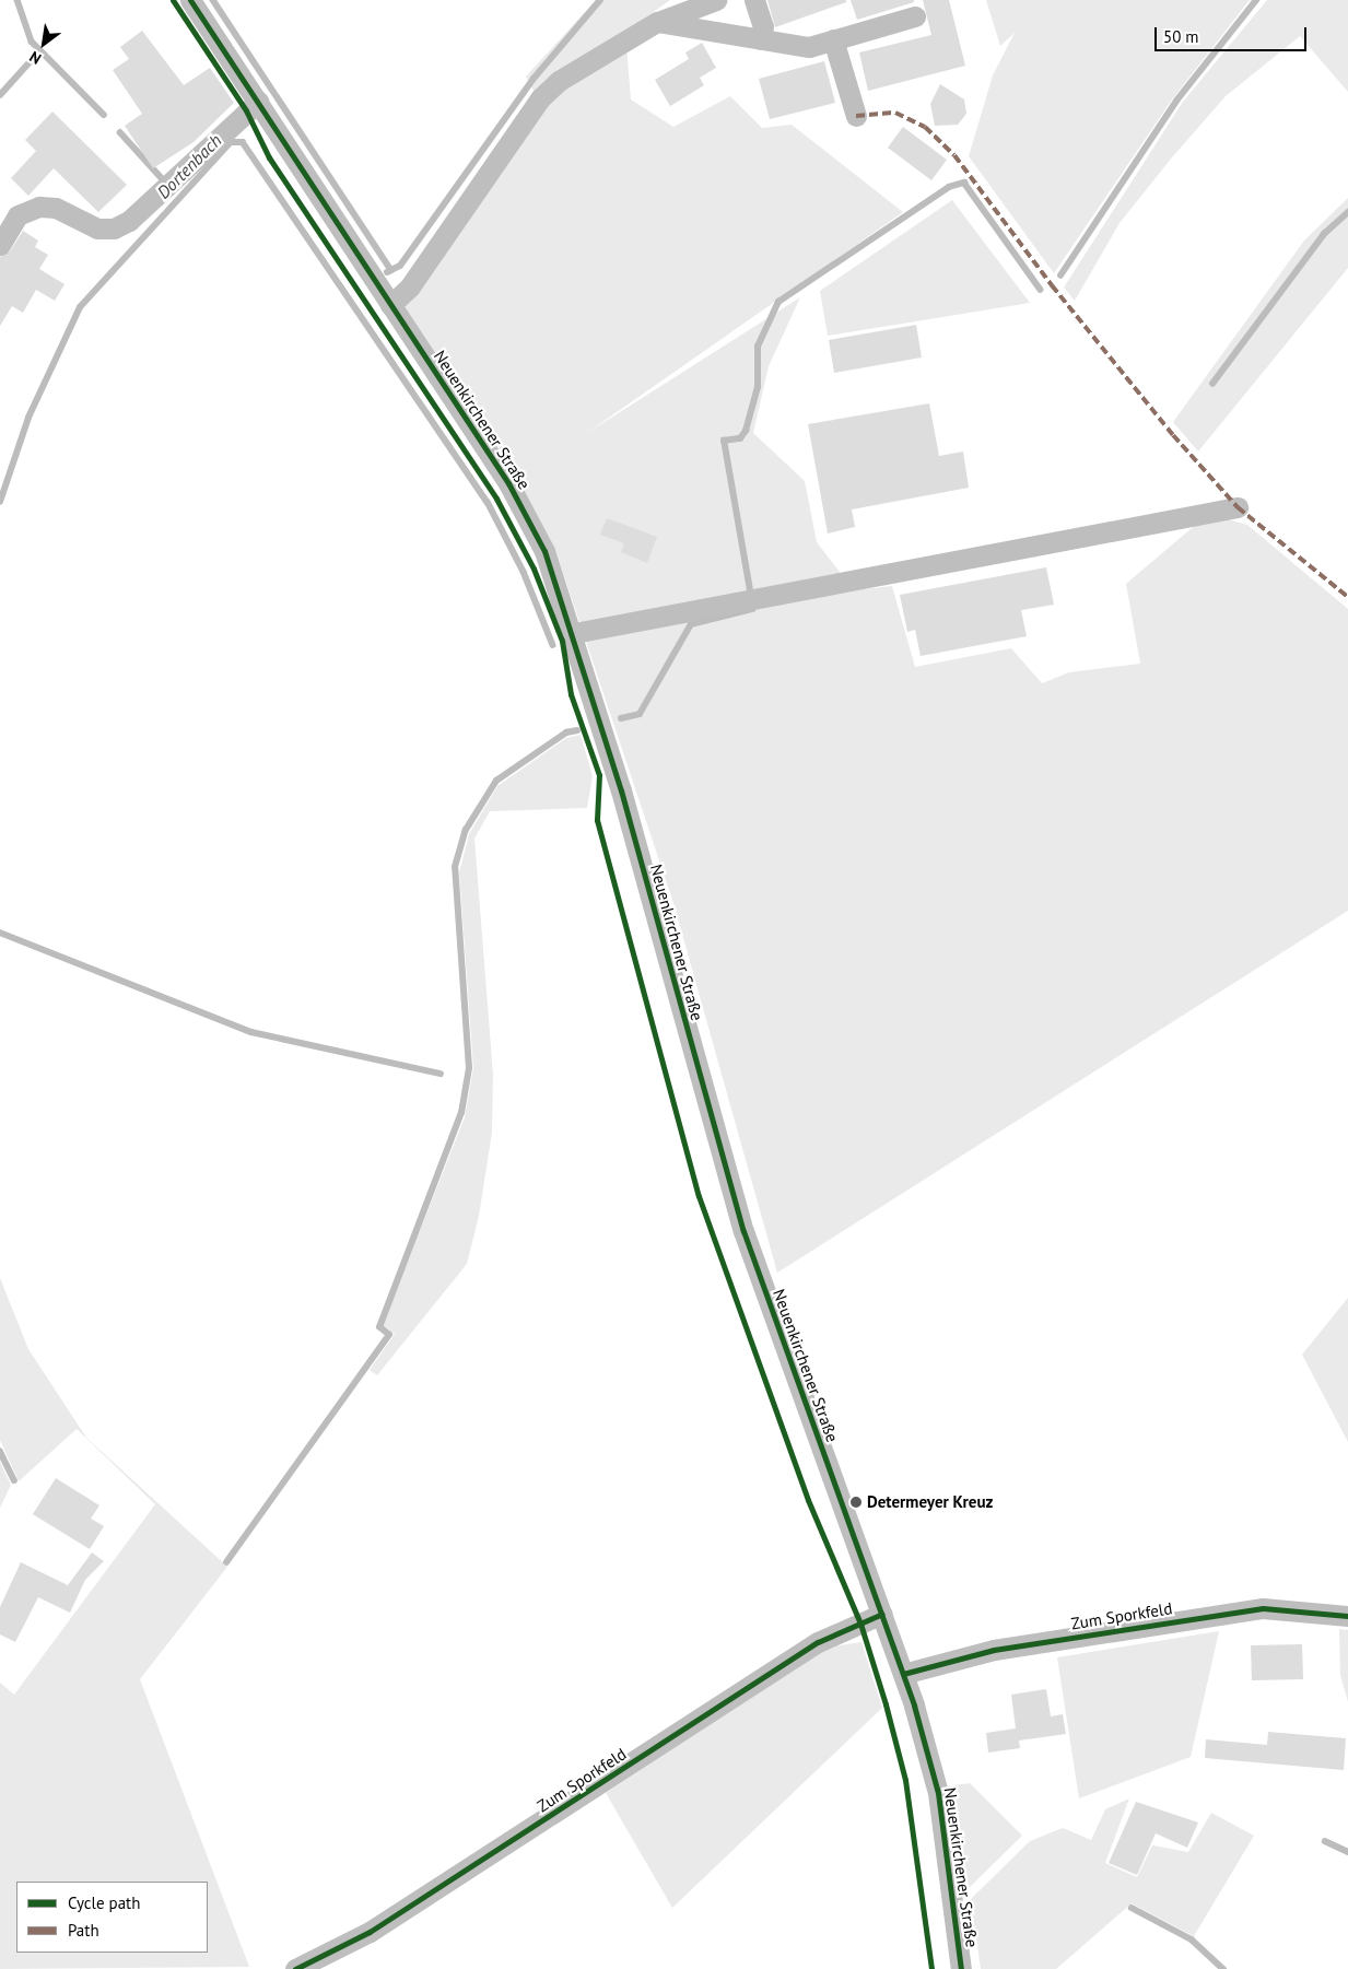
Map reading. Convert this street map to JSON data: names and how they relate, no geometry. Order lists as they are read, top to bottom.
{
  "streets": {
    "street": ["Neuenkirchener Straße", "Zum Sporkfeld"]
  },
  "crossings": [
    ["Neuenkirchener Straße", "Zum Sporkfeld"]
  ],
  "water": ["Dortenbach"],
  "places": ["Determeyer Kreuz"],
  "legend": ["Cycle path", "Path"],
  "scale_bar": "50 m",
  "north": "bottom left"
}
